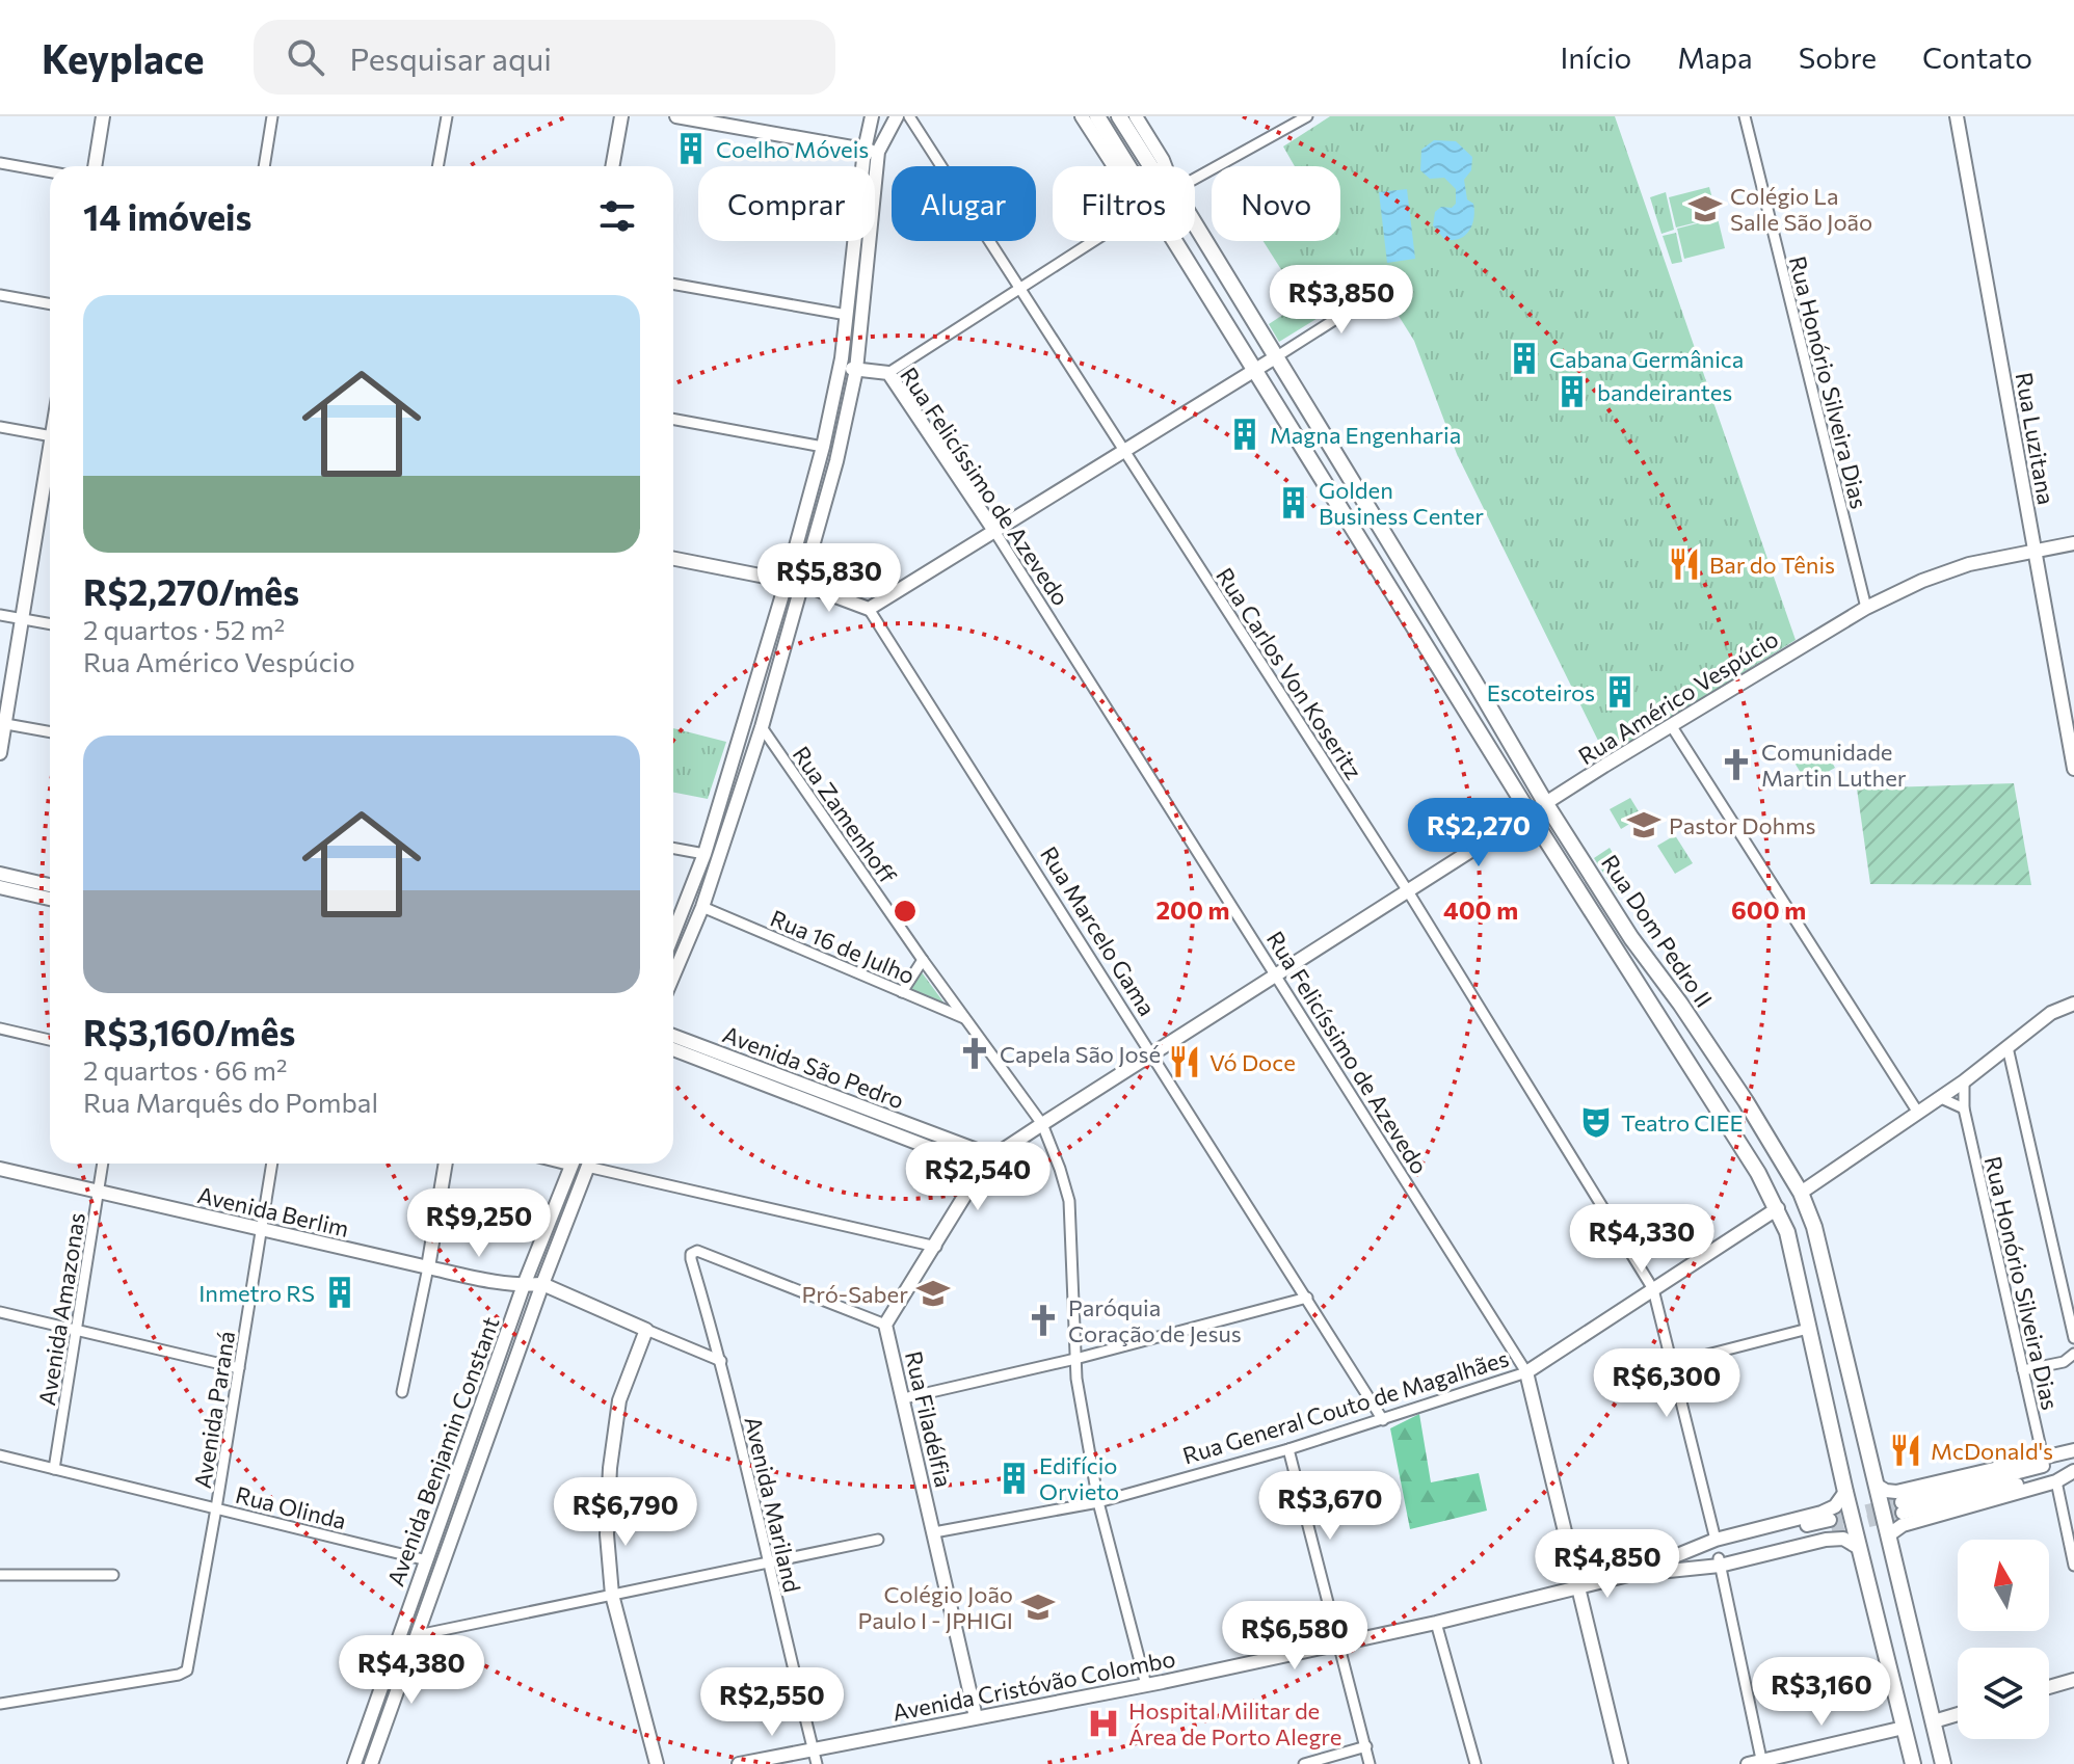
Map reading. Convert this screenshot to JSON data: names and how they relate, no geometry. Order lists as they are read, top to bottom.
{
  "streets": {
    "main road": ["Rua Dom Pedro II"],
    "street": [
      "Rua Honório Silveira Dias",
      "Rua Luzitana",
      "Rua Felicíssimo de Azevedo",
      "Rua Carlos Von Koseritz",
      "Rua Américo Vespúcio",
      "Rua Zamenhoff",
      "Rua Marcelo Gama",
      "Rua 16 de Julho",
      "Avenida São Pedro",
      "Avenida Berlim",
      "Avenida Amazonas",
      "Rua General Couto de Magalhães",
      "Avenida Paraná",
      "Rua Filadélfia",
      "Avenida Benjamin Constant",
      "Avenida Mariland",
      "Rua Olinda",
      "Avenida Cristóvão Colombo"
    ]
  },
  "crossings": [
    ["Rua Honório Silveira Dias", "Rua Américo Vespúcio"],
    ["Rua Luzitana", "Rua Américo Vespúcio"],
    ["Rua Felicíssimo de Azevedo", "Rua Américo Vespúcio"],
    ["Rua Felicíssimo de Azevedo", "Rua General Couto de Magalhães"],
    ["Rua Felicíssimo de Azevedo", "Avenida Cristóvão Colombo"],
    ["Rua Carlos Von Koseritz", "Rua Américo Vespúcio"],
    ["Rua Carlos Von Koseritz", "Rua General Couto de Magalhães"],
    ["Rua Carlos Von Koseritz", "Avenida Cristóvão Colombo"],
    ["Rua Américo Vespúcio", "Rua Zamenhoff"],
    ["Rua Américo Vespúcio", "Rua Marcelo Gama"],
    ["Rua Américo Vespúcio", "Rua Dom Pedro II"],
    ["Rua Américo Vespúcio", "Avenida São Pedro"],
    ["Rua Américo Vespúcio", "Rua Filadélfia"],
    ["Rua Zamenhoff", "Rua 16 de Julho"],
    ["Rua Zamenhoff", "Rua General Couto de Magalhães"],
    ["Rua Zamenhoff", "Avenida Cristóvão Colombo"],
    ["Rua Marcelo Gama", "Rua General Couto de Magalhães"],
    ["Rua Dom Pedro II", "Rua General Couto de Magalhães"],
    ["Rua Dom Pedro II", "Avenida Cristóvão Colombo"],
    ["Avenida São Pedro", "Rua Filadélfia"],
    ["Avenida Berlim", "Avenida Amazonas"],
    ["Avenida Berlim", "Avenida Paraná"],
    ["Avenida Berlim", "Avenida Benjamin Constant"],
    ["Avenida Berlim", "Avenida Mariland"],
    ["Avenida Amazonas", "Rua Olinda"],
    ["Rua General Couto de Magalhães", "Rua Filadélfia"],
    ["Avenida Paraná", "Rua Olinda"],
    ["Rua Filadélfia", "Avenida Mariland"],
    ["Rua Filadélfia", "Avenida Cristóvão Colombo"],
    ["Avenida Benjamin Constant", "Rua Olinda"],
    ["Avenida Mariland", "Avenida Cristóvão Colombo"]
  ],
  "places": {
    "building": [
      "Coelho Móveis",
      "Cabana Germânica",
      "bandeirantes",
      "Magna Engenharia",
      "Golden Business Center",
      "Escoteiros",
      "Inmetro RS",
      "Edifício Orvieto"
    ],
    "school or university": [
      "Colégio La Salle São João",
      "Pastor Dohms",
      "Pró-Saber",
      "Colégio João Paulo I - JPHIGI"
    ],
    "restaurant": ["Bar do Tênis", "Vó Doce", "McDonald's"],
    "church": ["Comunidade Martin Luther", "Capela São José", "Paróquia Coração de Jesus"],
    "theatre": ["Teatro CIEE"],
    "hospital": ["Hospital Militar de Área de Porto Alegre"]
  },
  "north": "top",
  "page": {
    "header": "Keyplace",
    "search": "Pesquisar aqui",
    "nav": [
      "Início",
      "Mapa",
      "Sobre",
      "Contato"
    ],
    "chip": [
      "Comprar",
      "Alugar",
      "Filtros",
      "Novo"
    ],
    "heading": "14 imóveis",
    "price": [
      "R$3,850",
      "R$5,830",
      "R$2,270",
      "R$2,540",
      "R$9,250",
      "R$4,330",
      "R$6,300",
      "R$3,670",
      "R$6,790",
      "R$4,850",
      "R$6,580",
      "R$4,380",
      "R$3,160",
      "R$2,550"
    ],
    "list": [
      {
        "name": "R$2,270/mês",
        "note": "2 quartos · 52 m² · Rua Américo Vespúcio"
      },
      {
        "name": "R$3,160/mês",
        "note": "2 quartos · 66 m² · Rua Marquês do Pombal"
      }
    ]
  },
  "rings": ["200 m", "400 m", "600 m"]
}
